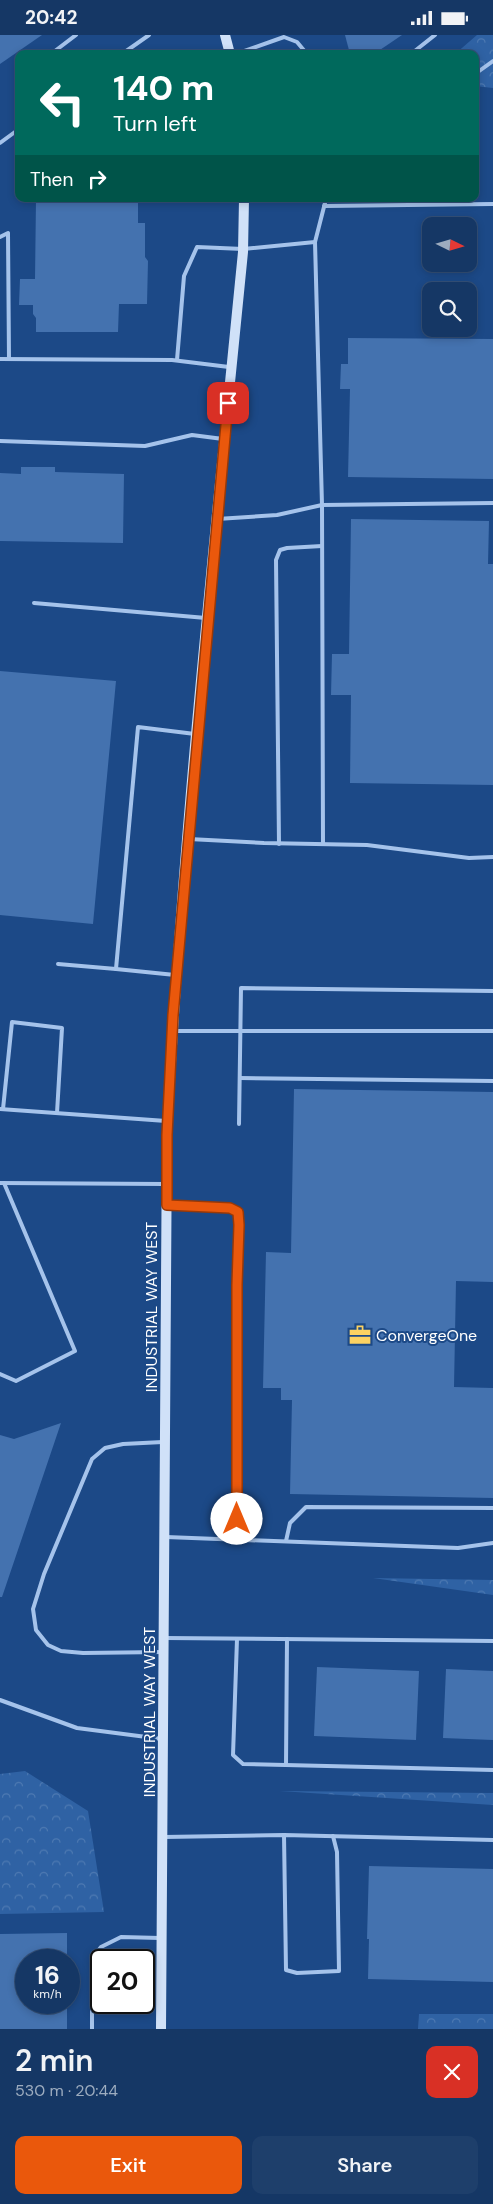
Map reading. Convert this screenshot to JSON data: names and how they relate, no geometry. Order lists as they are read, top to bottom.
{
  "streets": {
    "street": ["INDUSTRIAL WAY WEST"]
  },
  "places": {
    "office": ["ConvergeOne"]
  },
  "north": "right",
  "page": {
    "status": "20:42",
    "turn": ["140 m", "Turn left"],
    "then": "Then",
    "speed": "16 km/h",
    "limit": "20",
    "heading": ["2 min", "530 m · 20:44"],
    "buttons": ["Exit", "Share"]
  }
}
